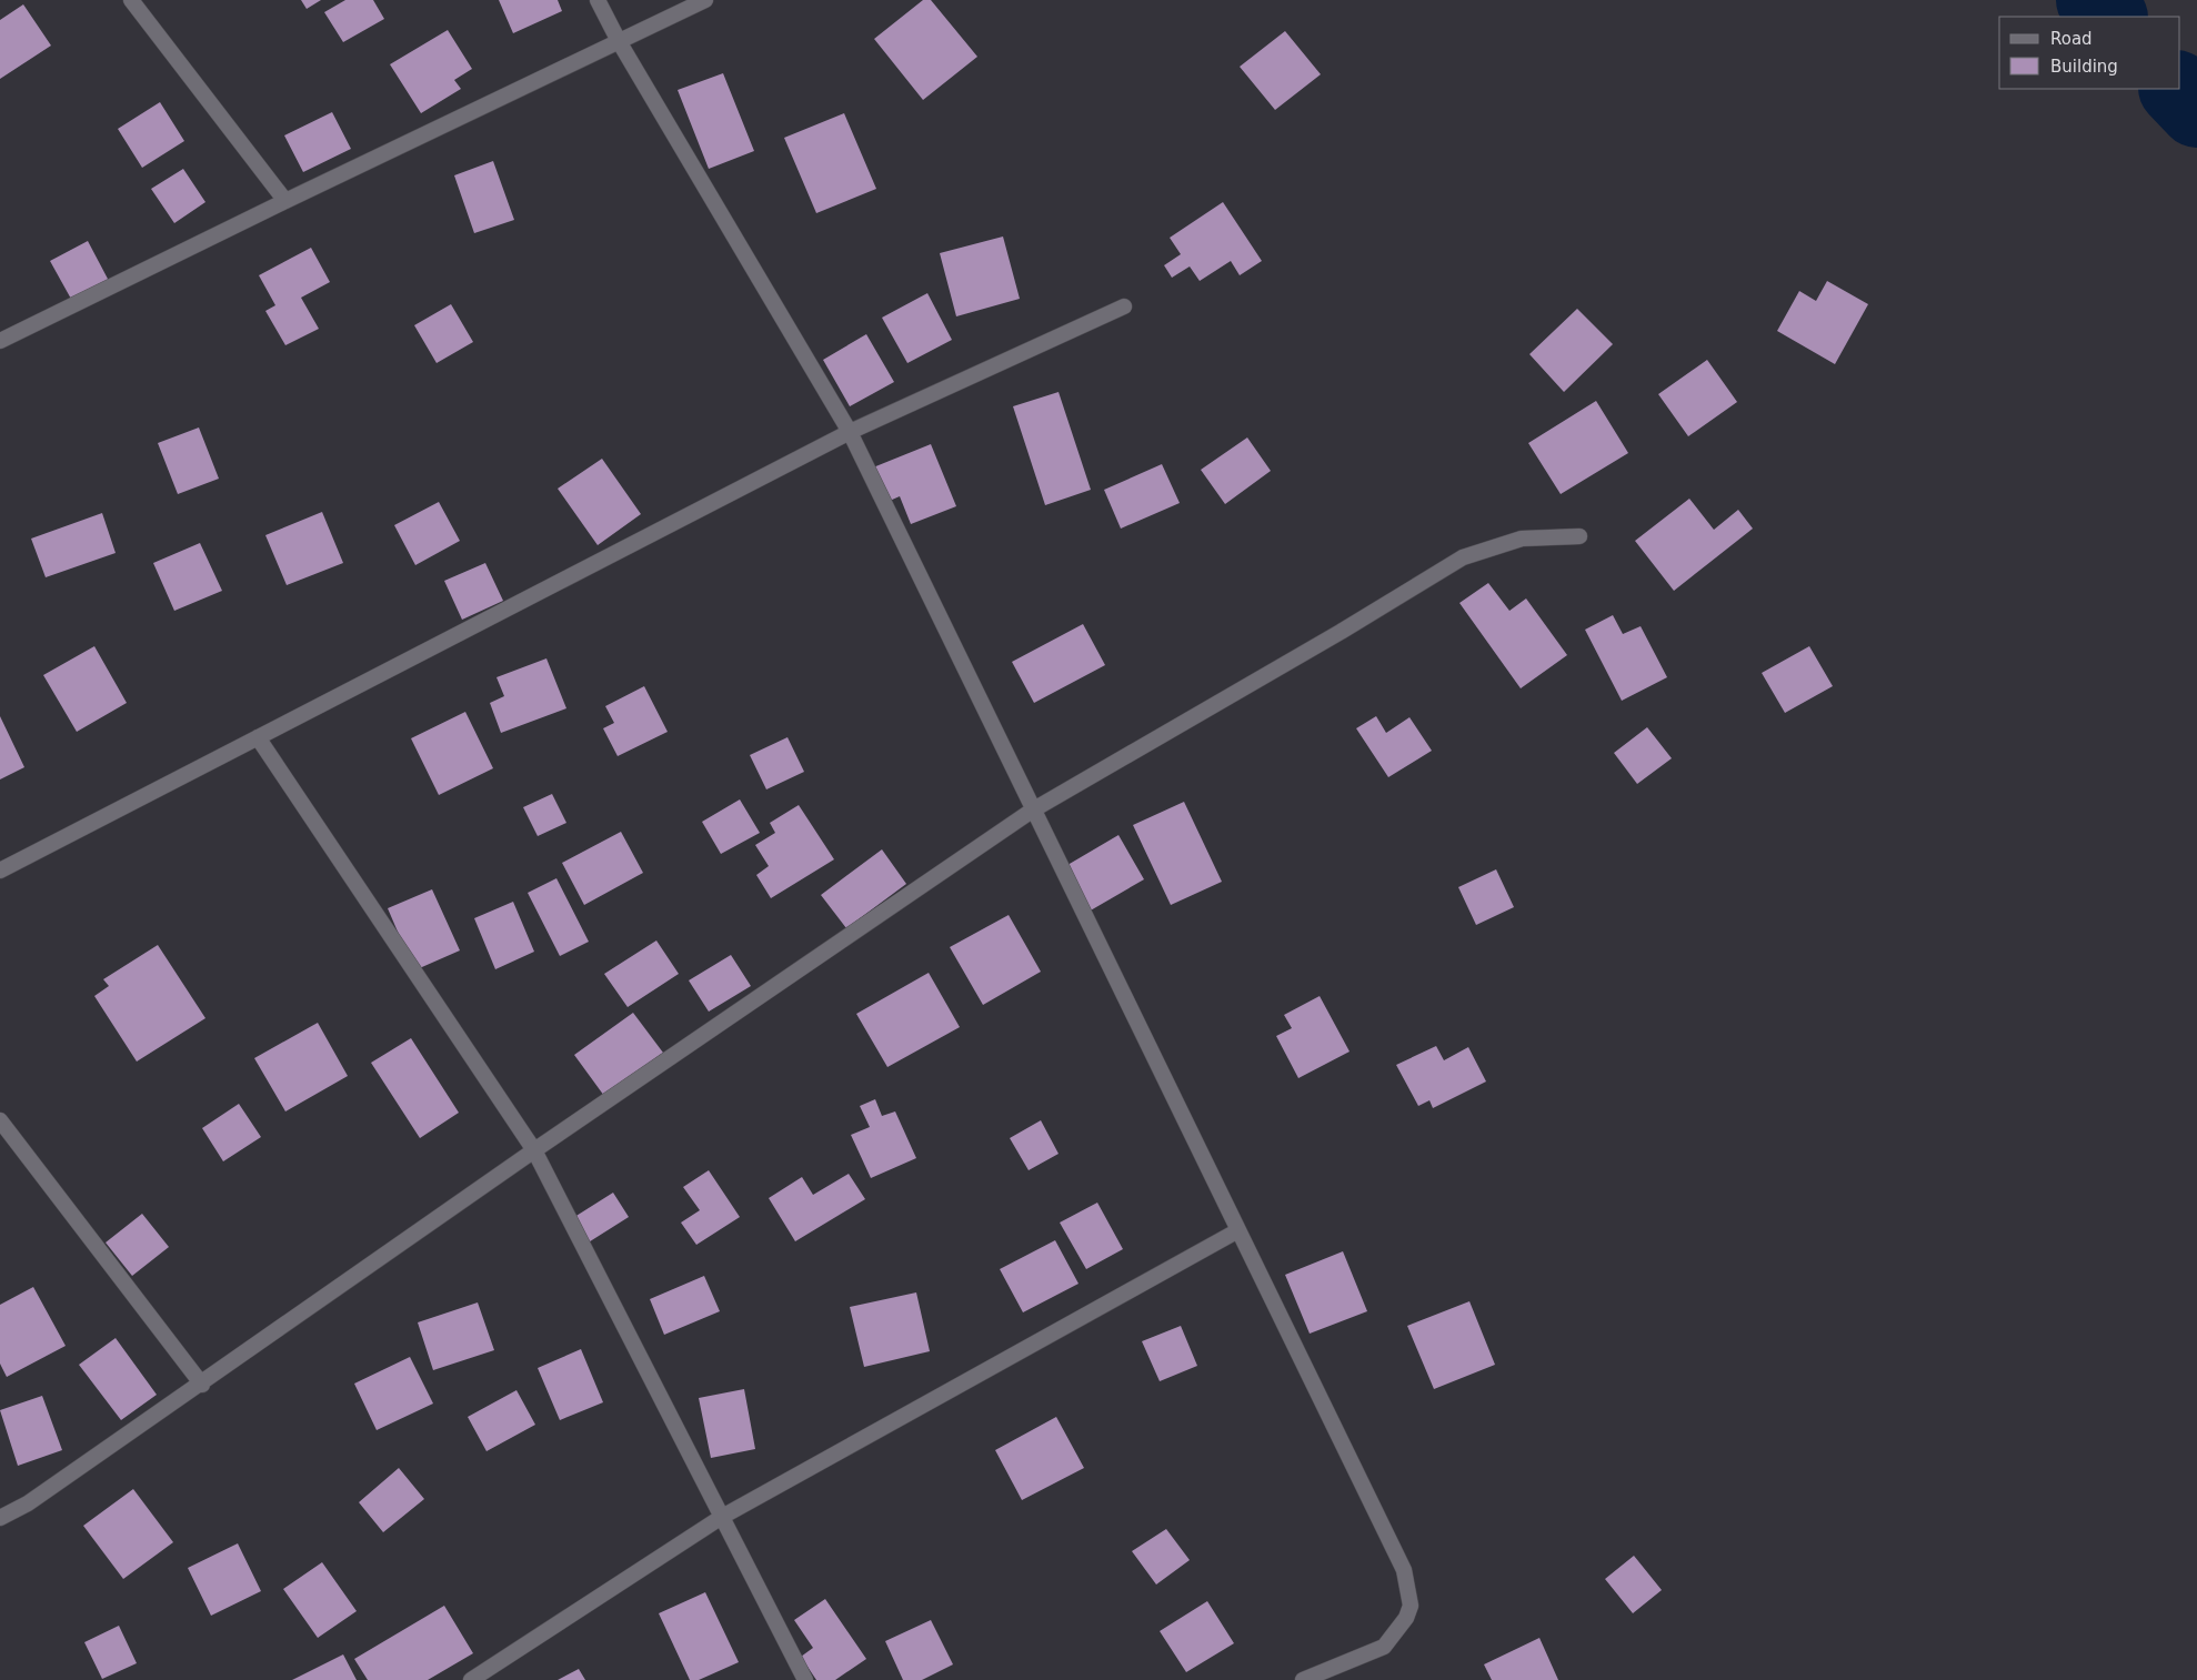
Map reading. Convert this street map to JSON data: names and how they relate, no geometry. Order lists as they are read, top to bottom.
{
  "legend": ["Road", "Building"]
}
